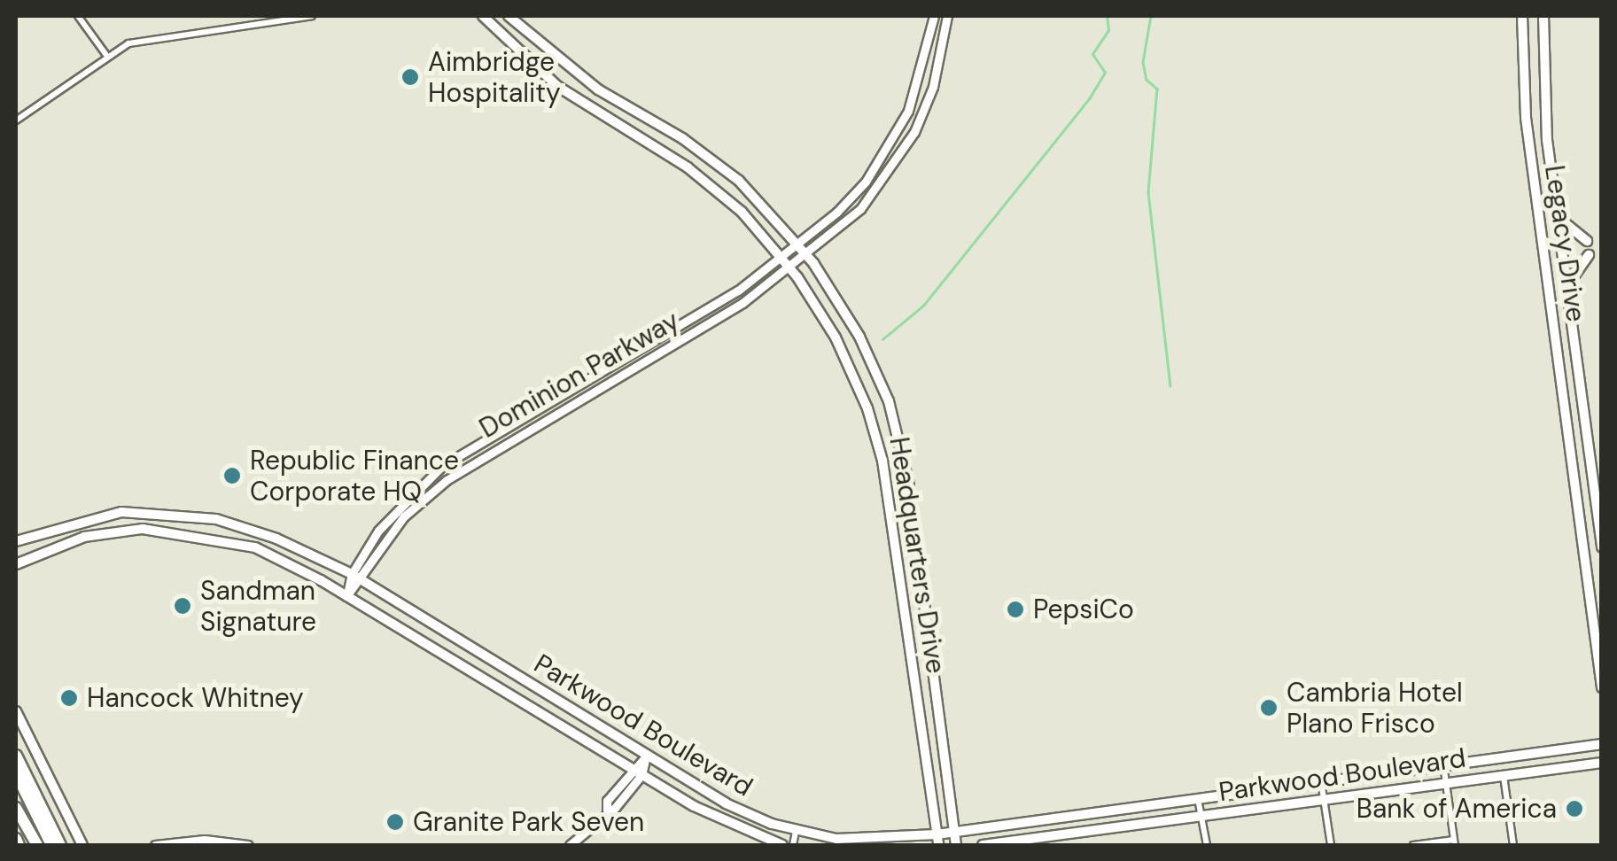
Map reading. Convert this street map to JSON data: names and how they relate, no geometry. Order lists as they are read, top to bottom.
{
  "streets": {
    "main road": ["Legacy Drive", "Headquarters Drive", "Parkwood Boulevard"],
    "street": ["Dominion Parkway"]
  },
  "crossings": [
    ["Dominion Parkway", "Headquarters Drive"],
    ["Dominion Parkway", "Parkwood Boulevard"],
    ["Headquarters Drive", "Parkwood Boulevard"]
  ],
  "places": [
    "Aimbridge Hospitality",
    "Republic Finance Corporate HQ",
    "Sandman Signature",
    "PepsiCo",
    "Hancock Whitney",
    "Cambria Hotel Plano Frisco",
    "Bank of America",
    "Granite Park Seven"
  ]
}
